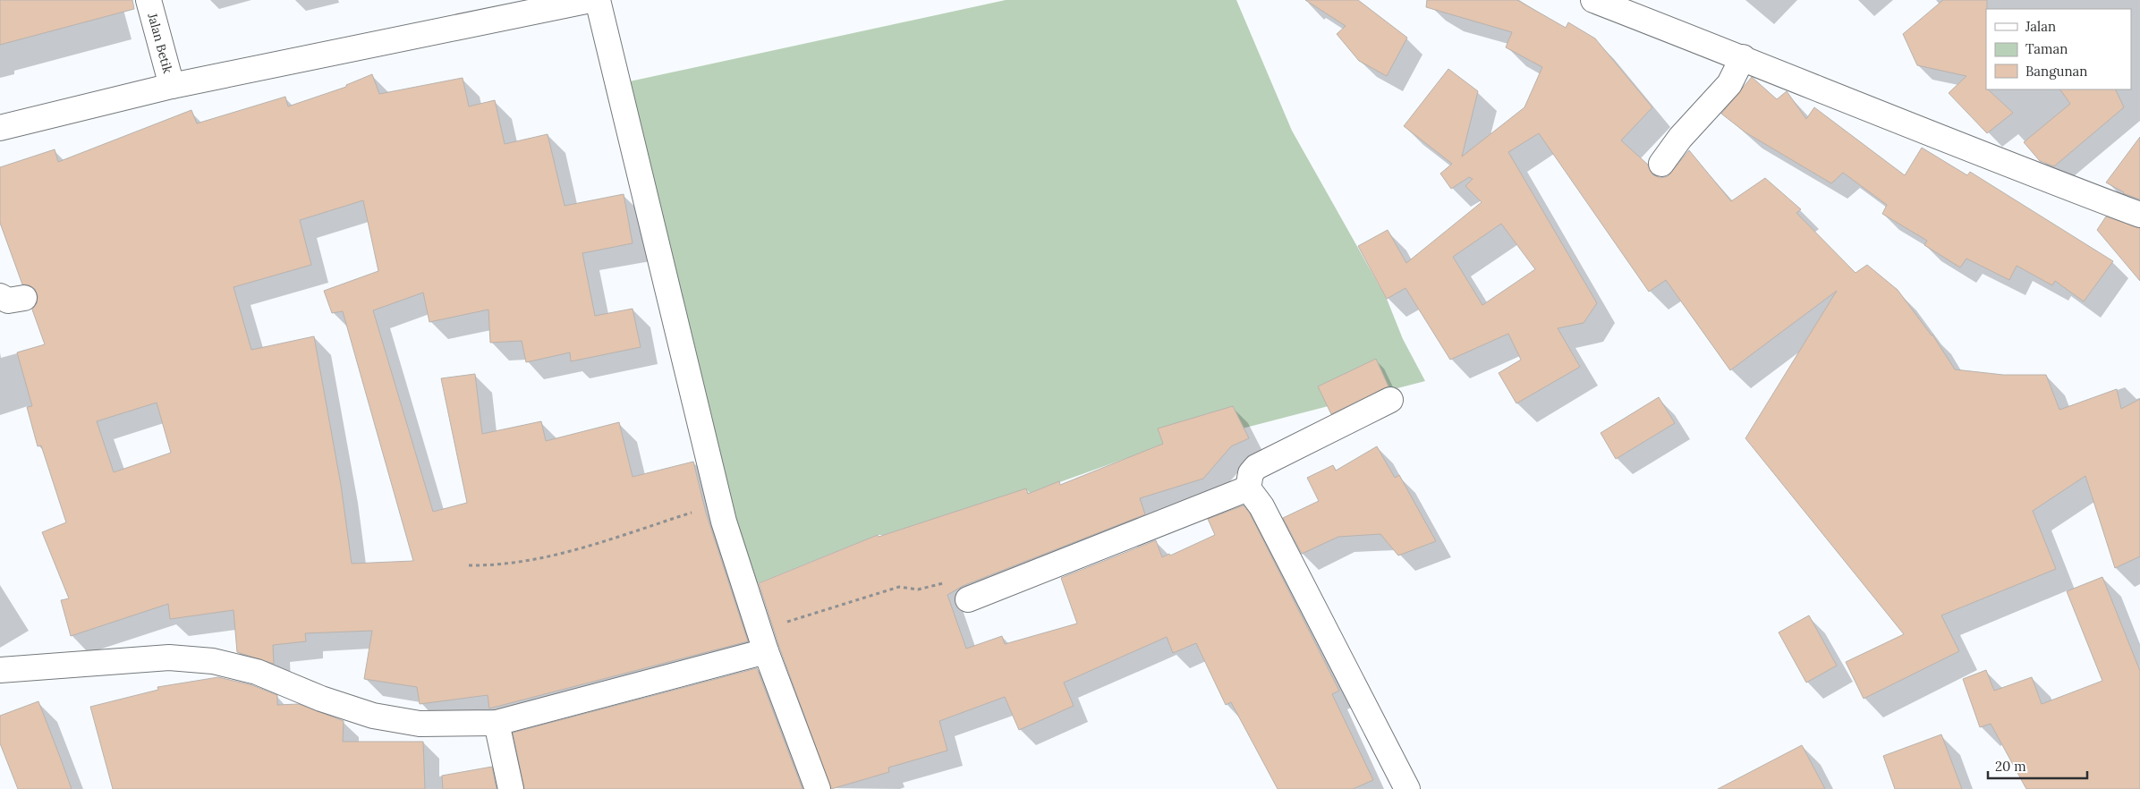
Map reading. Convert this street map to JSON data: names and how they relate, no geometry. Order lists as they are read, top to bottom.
{
  "streets": {
    "street": ["Jalan Betik"]
  },
  "legend": ["Jalan", "Taman", "Bangunan"],
  "scale_bar": "20 m"
}
